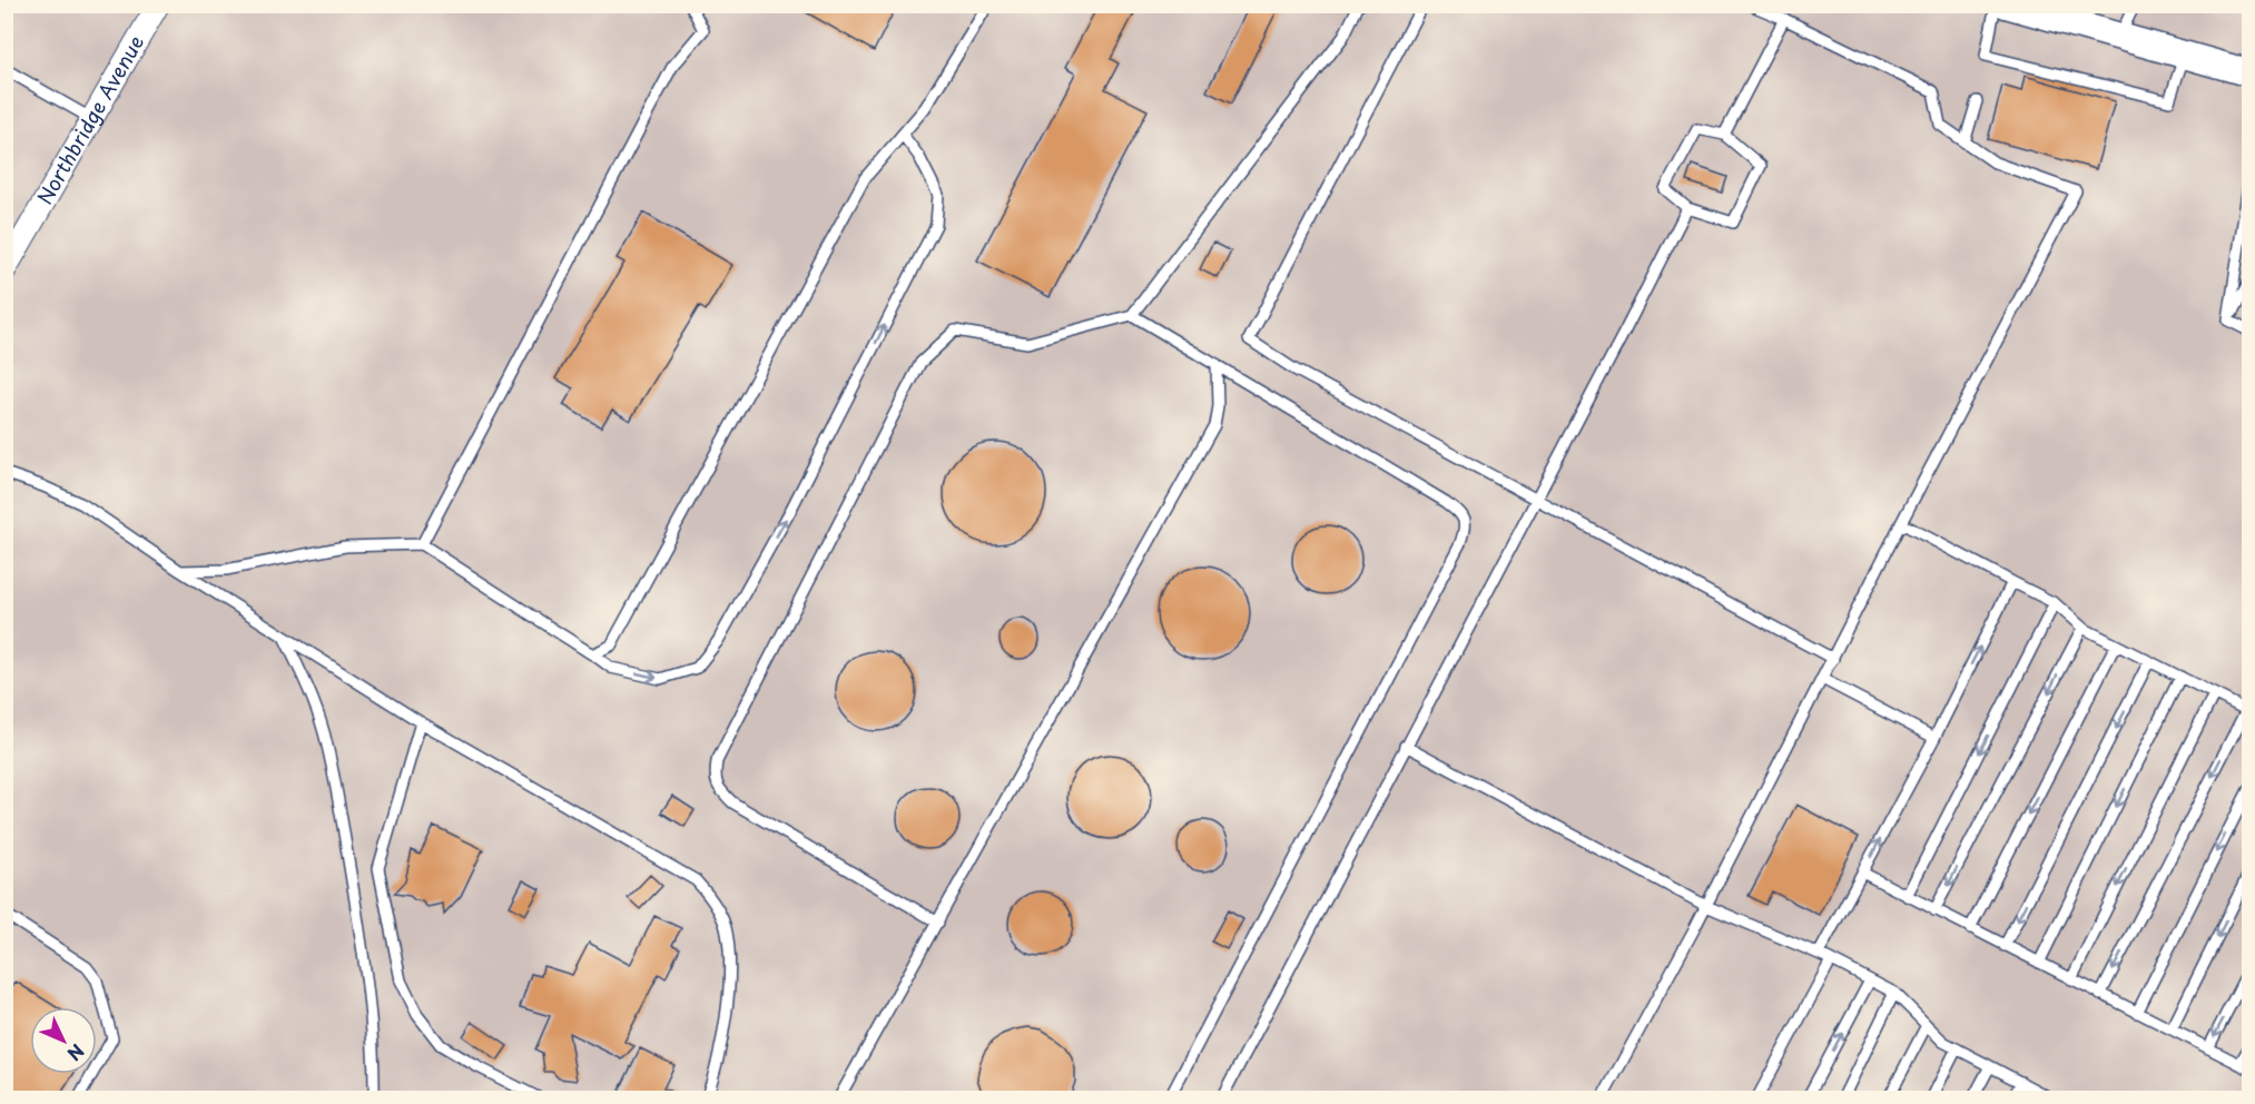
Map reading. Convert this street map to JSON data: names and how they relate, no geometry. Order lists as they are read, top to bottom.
{
  "streets": {
    "street": ["Northbridge Avenue"]
  },
  "north": "bottom right"
}
